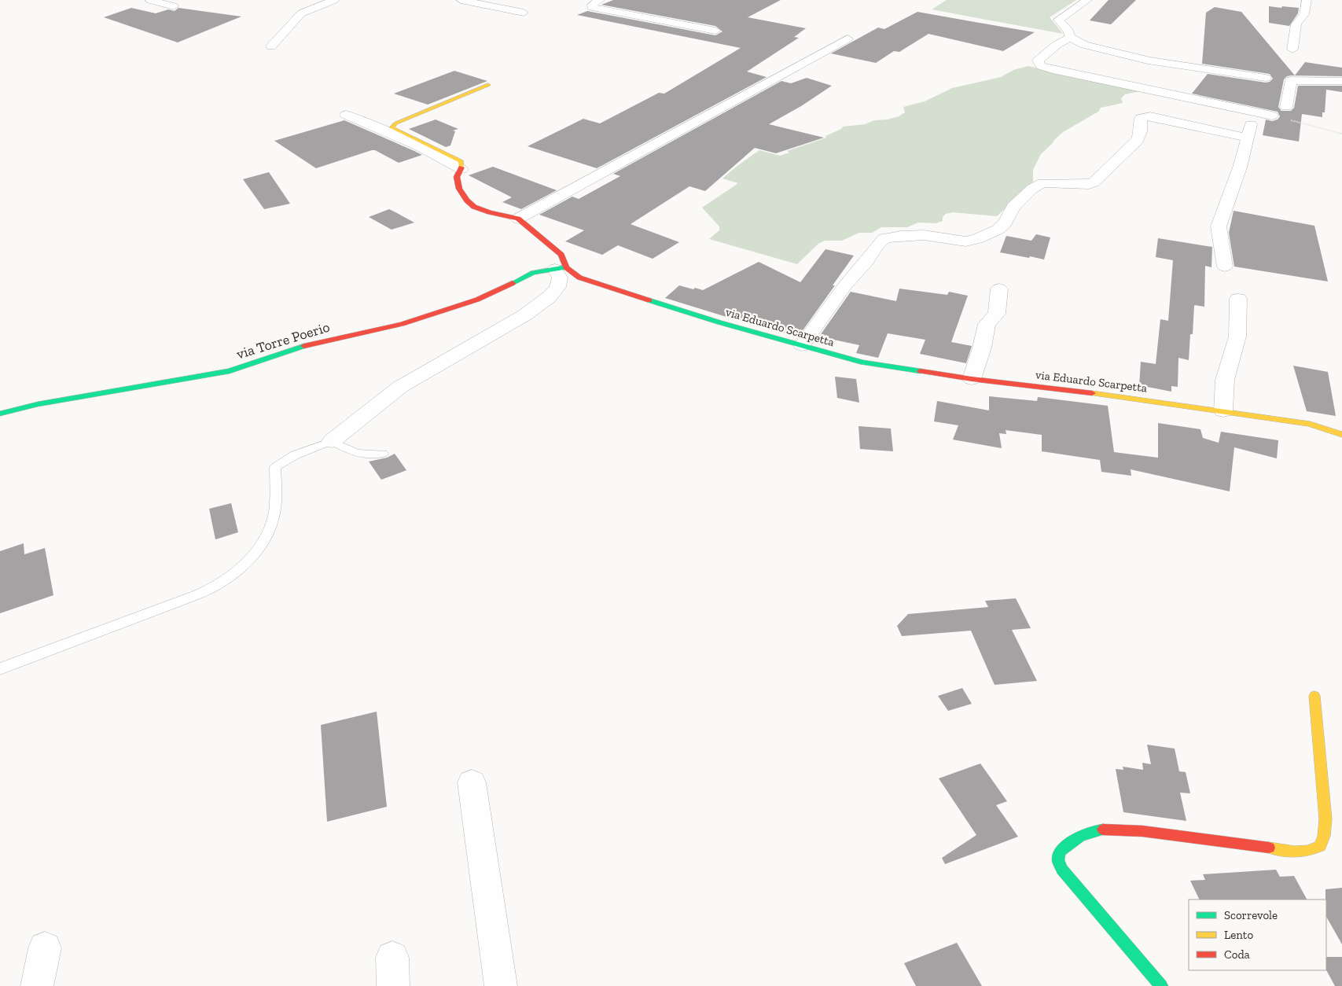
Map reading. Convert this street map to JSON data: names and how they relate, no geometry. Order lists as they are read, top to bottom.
{
  "streets": {
    "street": ["via Eduardo Scarpetta", "via Torre Poerio"]
  },
  "crossings": [
    ["via Eduardo Scarpetta", "via Torre Poerio"]
  ],
  "legend": ["Scorrevole", "Lento", "Coda"]
}
